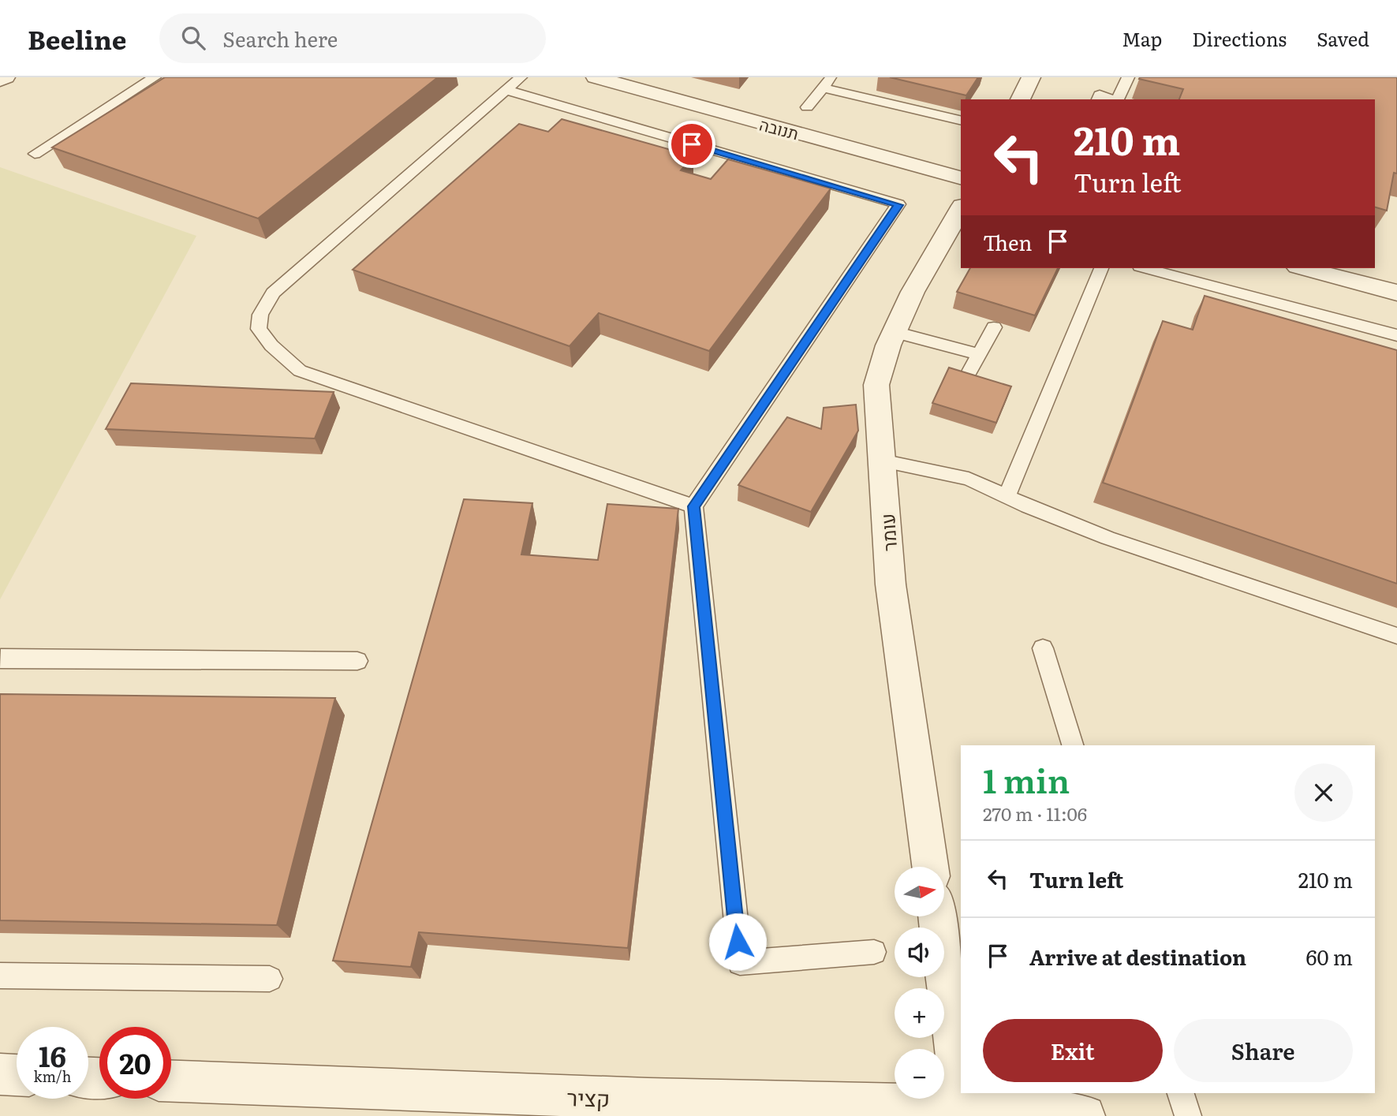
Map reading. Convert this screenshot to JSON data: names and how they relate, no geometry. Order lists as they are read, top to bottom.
{
  "streets": {
    "street": ["תנובה", "עומר", "קציר"]
  },
  "north": "right",
  "page": {
    "header": "Beeline",
    "search": "Search here",
    "nav": ["Map", "Directions", "Saved"],
    "turn": ["210 m", "Turn left"],
    "then": "Then",
    "heading": ["1 min", "270 m · 11:06"],
    "list": [
      {
        "name": "Turn left",
        "value": "210 m"
      },
      {
        "name": "Arrive at destination",
        "value": "60 m"
      }
    ],
    "map_buttons": ["+", "−"],
    "buttons": ["Exit", "Share"],
    "speed": "16 km/h",
    "limit": "20"
  }
}
